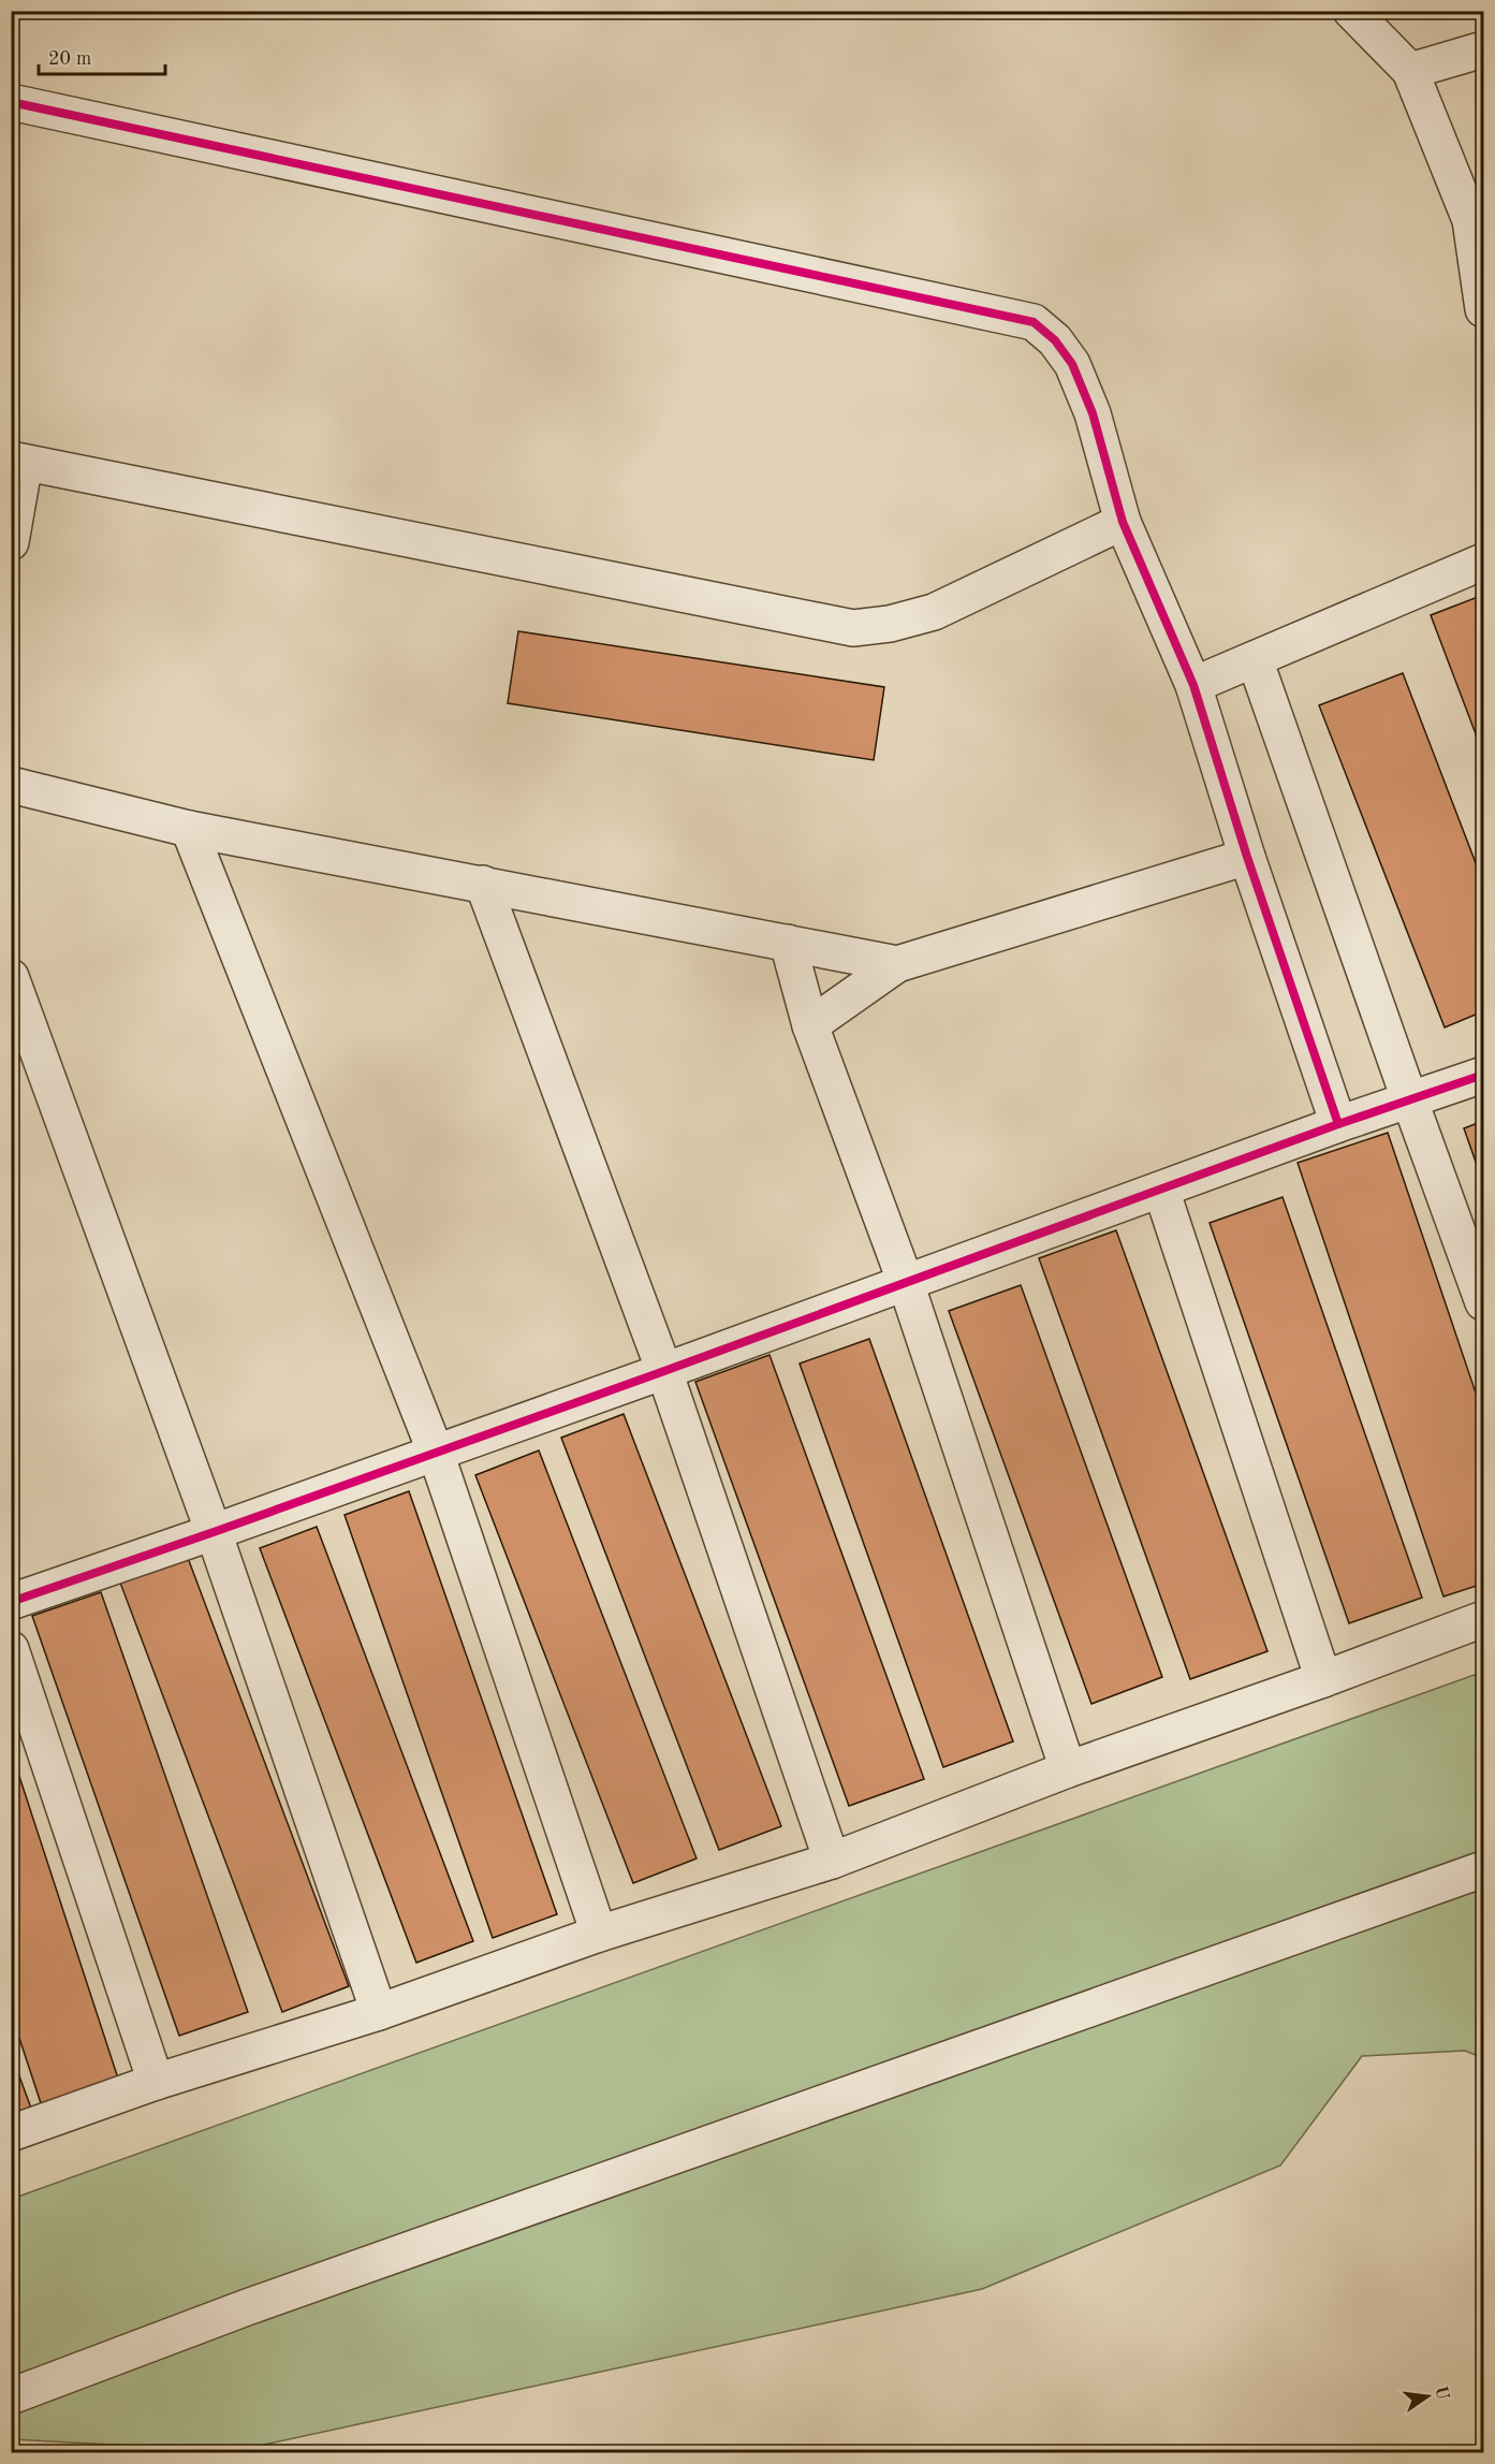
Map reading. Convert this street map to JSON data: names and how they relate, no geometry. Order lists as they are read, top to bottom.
{
  "scale_bar": "20 m",
  "north": "right"
}
